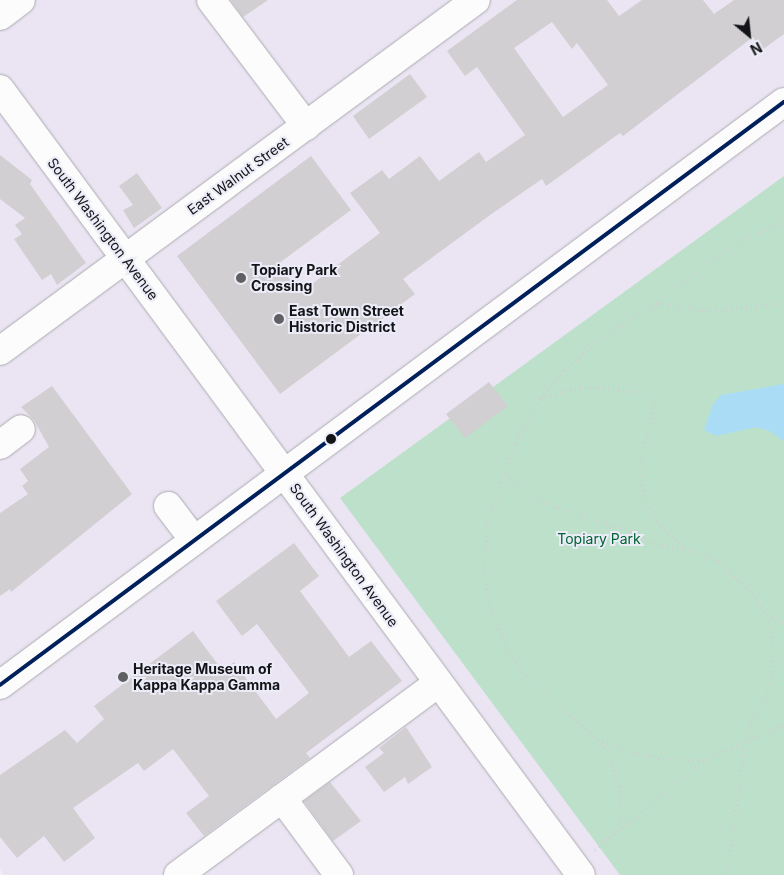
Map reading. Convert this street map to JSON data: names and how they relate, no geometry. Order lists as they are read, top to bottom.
{
  "streets": {
    "street": ["East Walnut Street", "South Washington Avenue"]
  },
  "crossings": [
    ["East Walnut Street", "South Washington Avenue"]
  ],
  "parks": ["Topiary Park"],
  "places": ["Topiary Park Crossing", "East Town Street Historic District", "Heritage Museum of Kappa Kappa Gamma"],
  "north": "bottom right"
}
